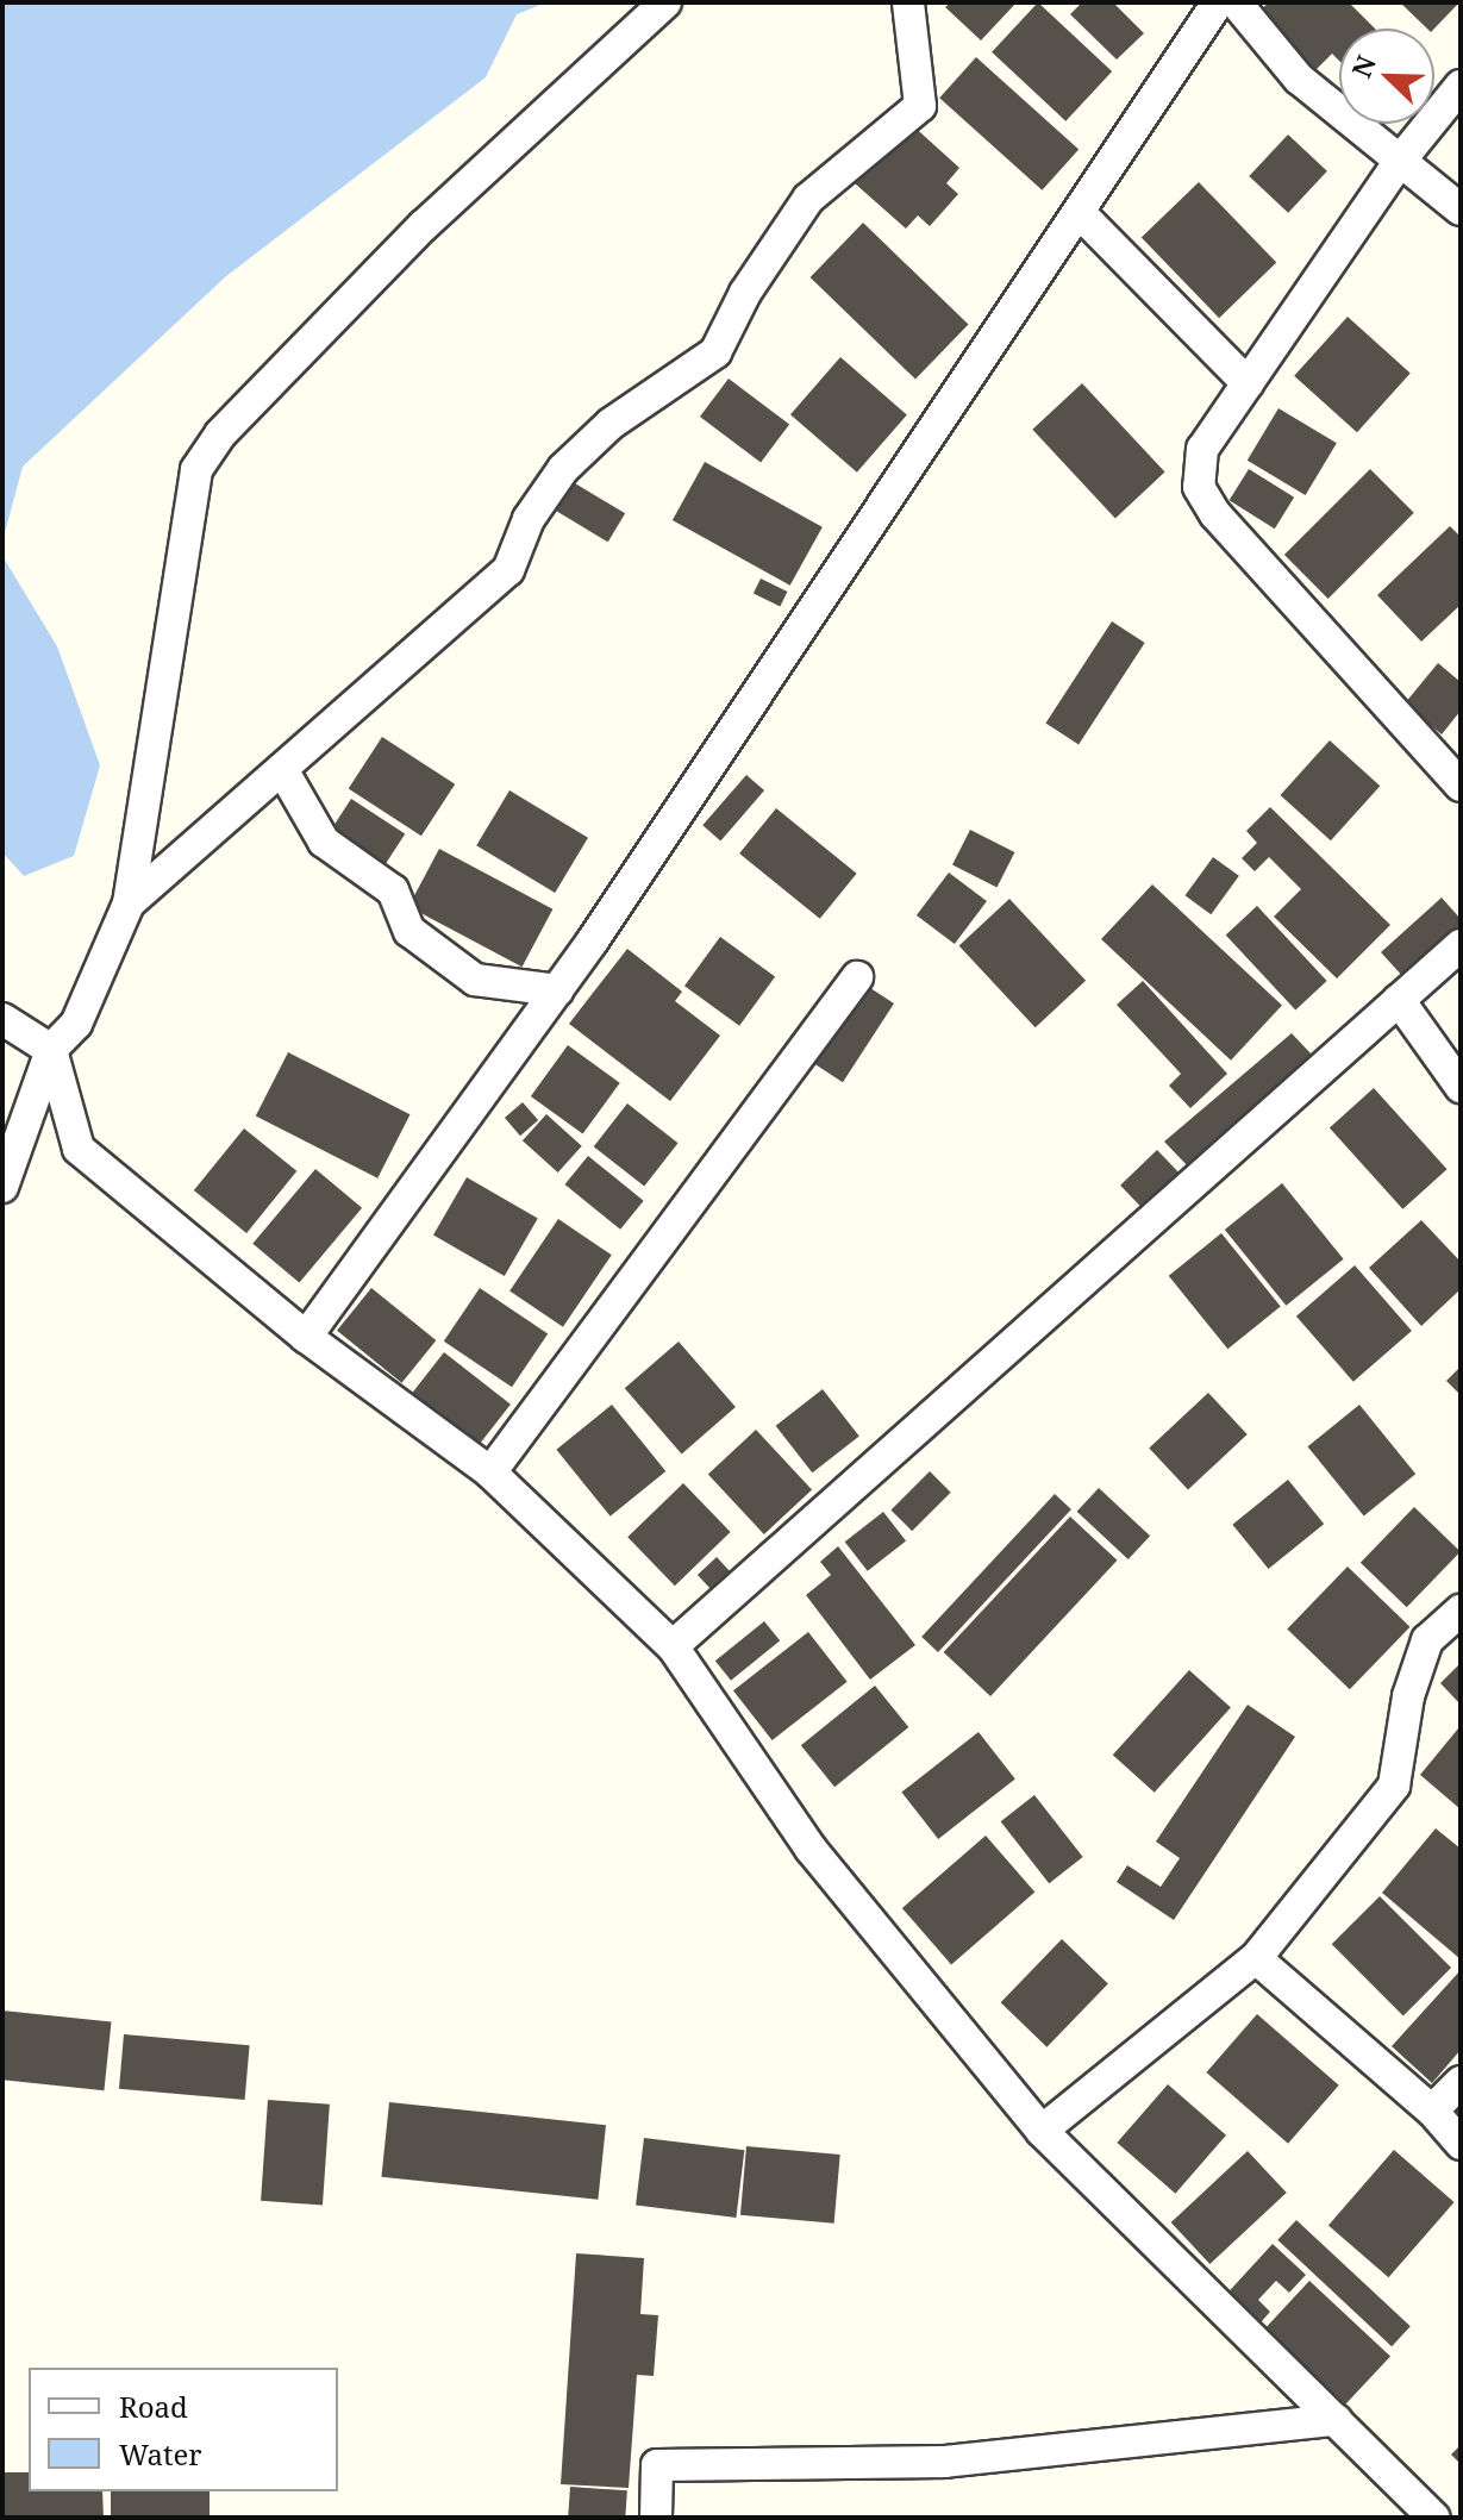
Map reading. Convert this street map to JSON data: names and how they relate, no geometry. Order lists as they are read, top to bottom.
{
  "legend": ["Road", "Water"],
  "north": "top left"
}
